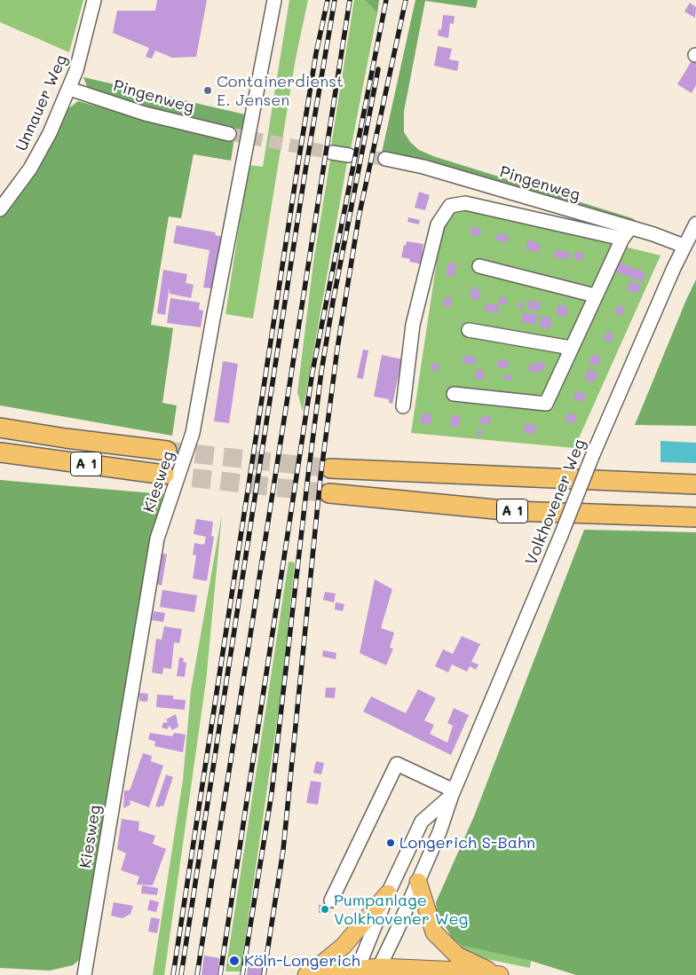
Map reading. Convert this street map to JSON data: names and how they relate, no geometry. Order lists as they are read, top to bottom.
{
  "streets": {
    "highway": ["A 1"],
    "street": [
      "Pingenweg",
      "Unnauer Weg",
      "Kiesweg",
      "Volkhovener Weg"
    ]
  },
  "crossings": [
    ["Pingenweg", "Unnauer Weg"],
    ["Pingenweg", "Volkhovener Weg"]
  ],
  "places": [
    "Containerdienst E. Jensen",
    "Longerich S-Bahn",
    "Pumpanlage Volkhovener Weg",
    "Köln-Longerich"
  ]
}
